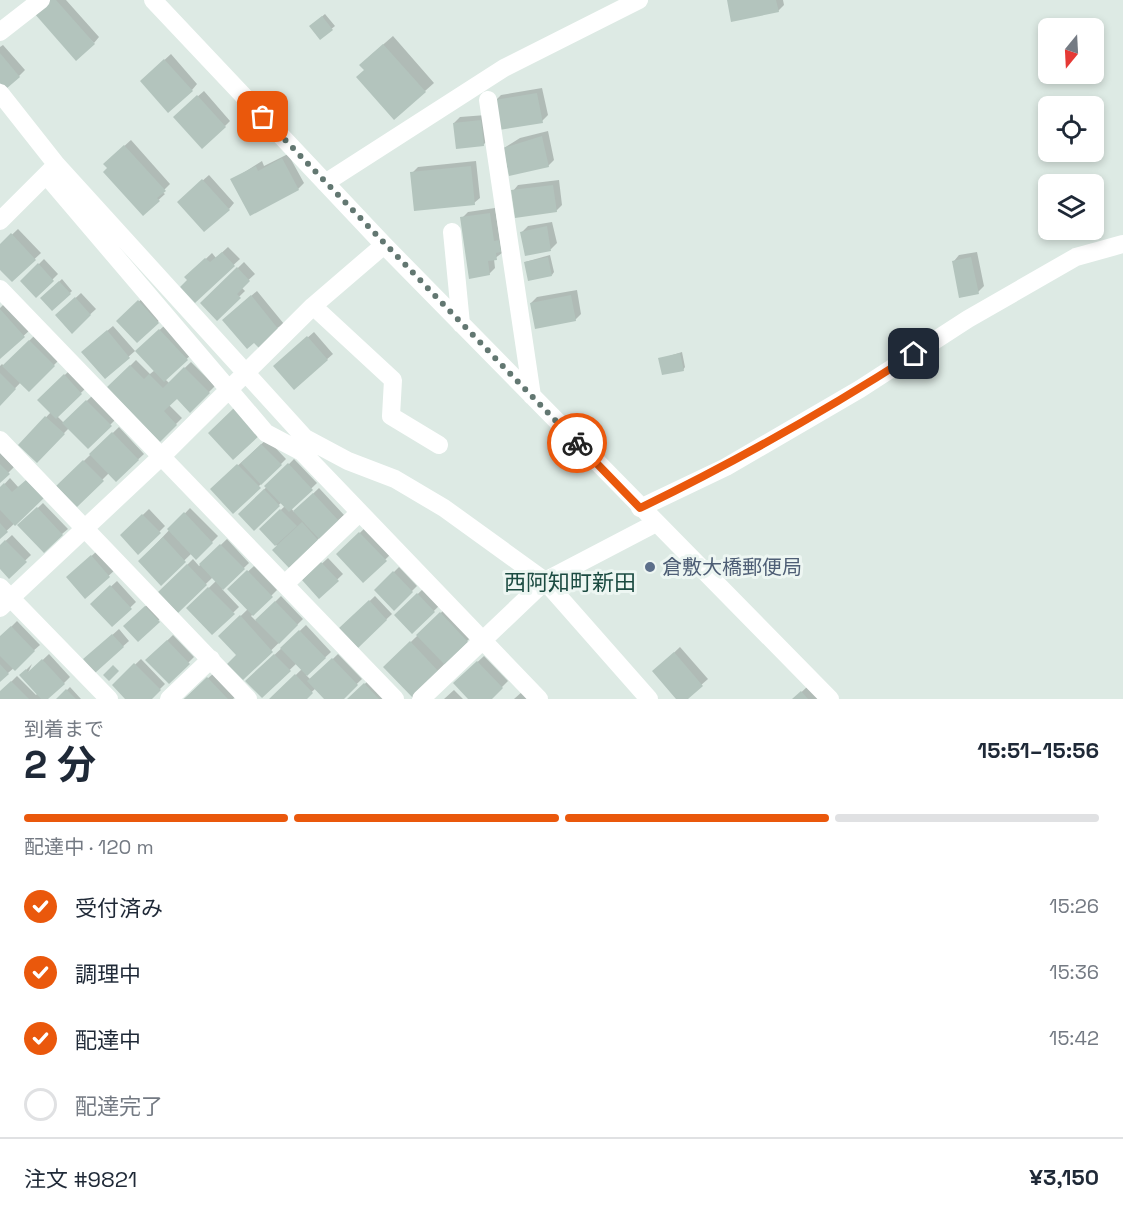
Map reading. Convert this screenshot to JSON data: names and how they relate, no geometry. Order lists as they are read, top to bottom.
{
  "districts": ["西阿知町新田"],
  "places": ["倉敷大橋郵便局"],
  "north": "bottom",
  "page": {
    "heading": ["2 分", "到着まで", "15:51–15:56"],
    "panel": ["注文 #9821", "¥3,150"],
    "bar": "配達中 · 120 m",
    "list": [
      ["受付済み", "15:26"],
      ["調理中", "15:36"],
      ["配達中", "15:42"],
      "配達完了"
    ]
  }
}
